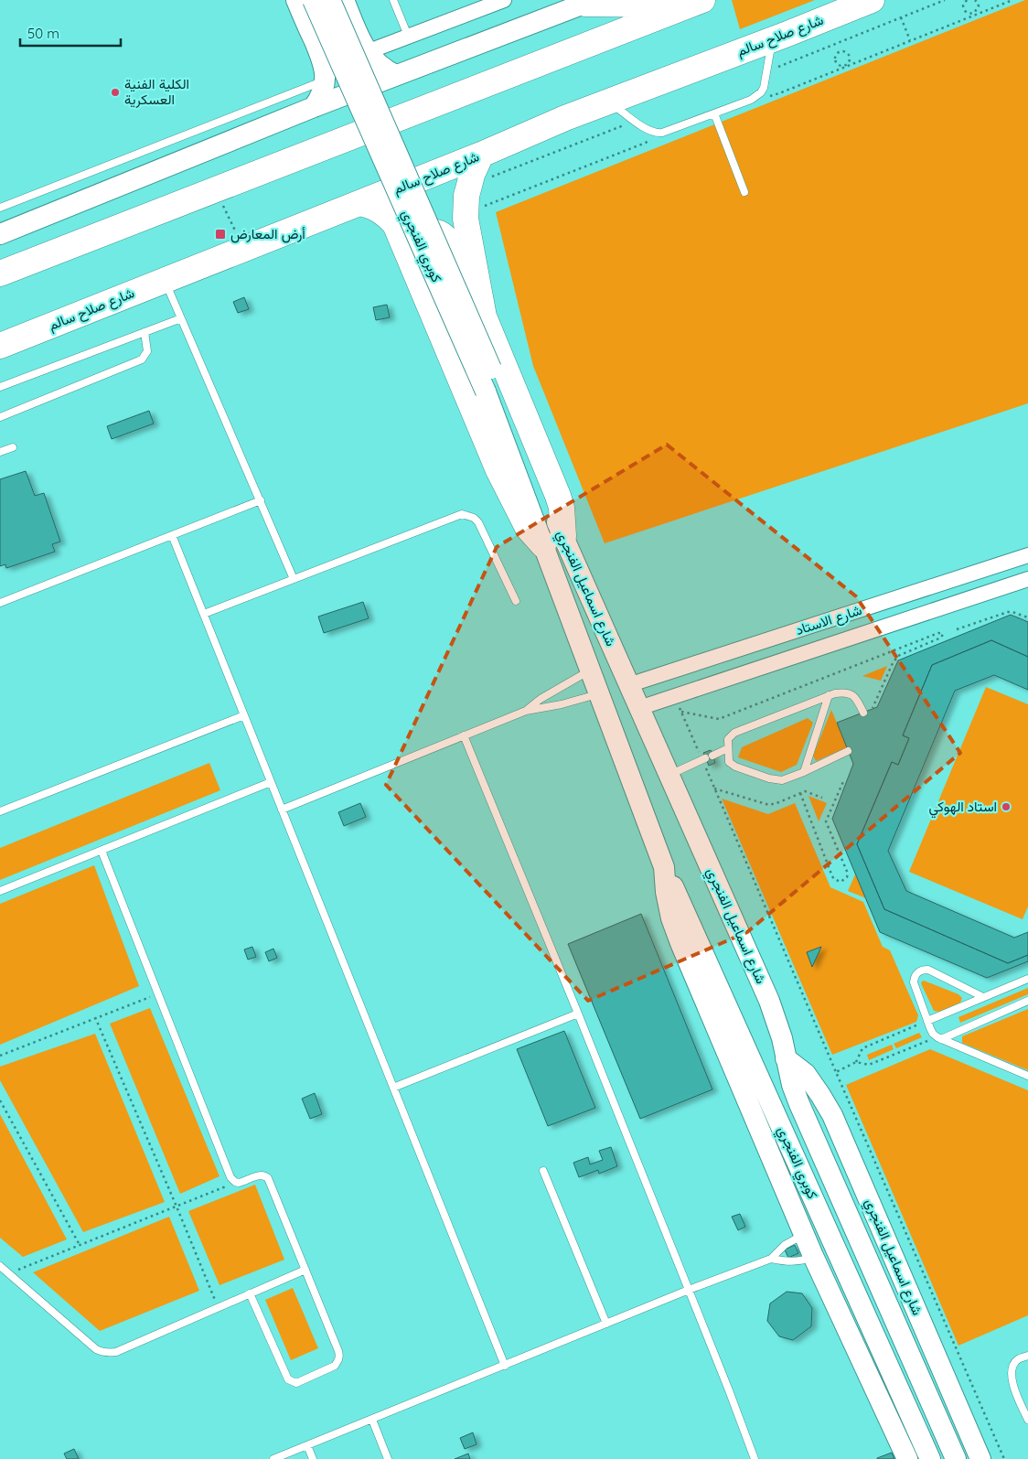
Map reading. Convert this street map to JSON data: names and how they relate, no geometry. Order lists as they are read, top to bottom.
{
  "streets": {
    "highway": ["شارع صلاح سالم"],
    "main road": ["كوبري الفنجري", "شارع اسماعيل الفنجري"],
    "street": ["شارع الاستاد"]
  },
  "crossings": [
    ["كوبري الفنجري", "شارع اسماعيل الفنجري"],
    ["شارع اسماعيل الفنجري", "شارع الاستاد"]
  ],
  "places": {
    "other": ["الكلية الفنية العسكرية", "استاد الهوكي"],
    "transit": ["أرض المعارض"]
  },
  "scale_bar": "50 m"
}
